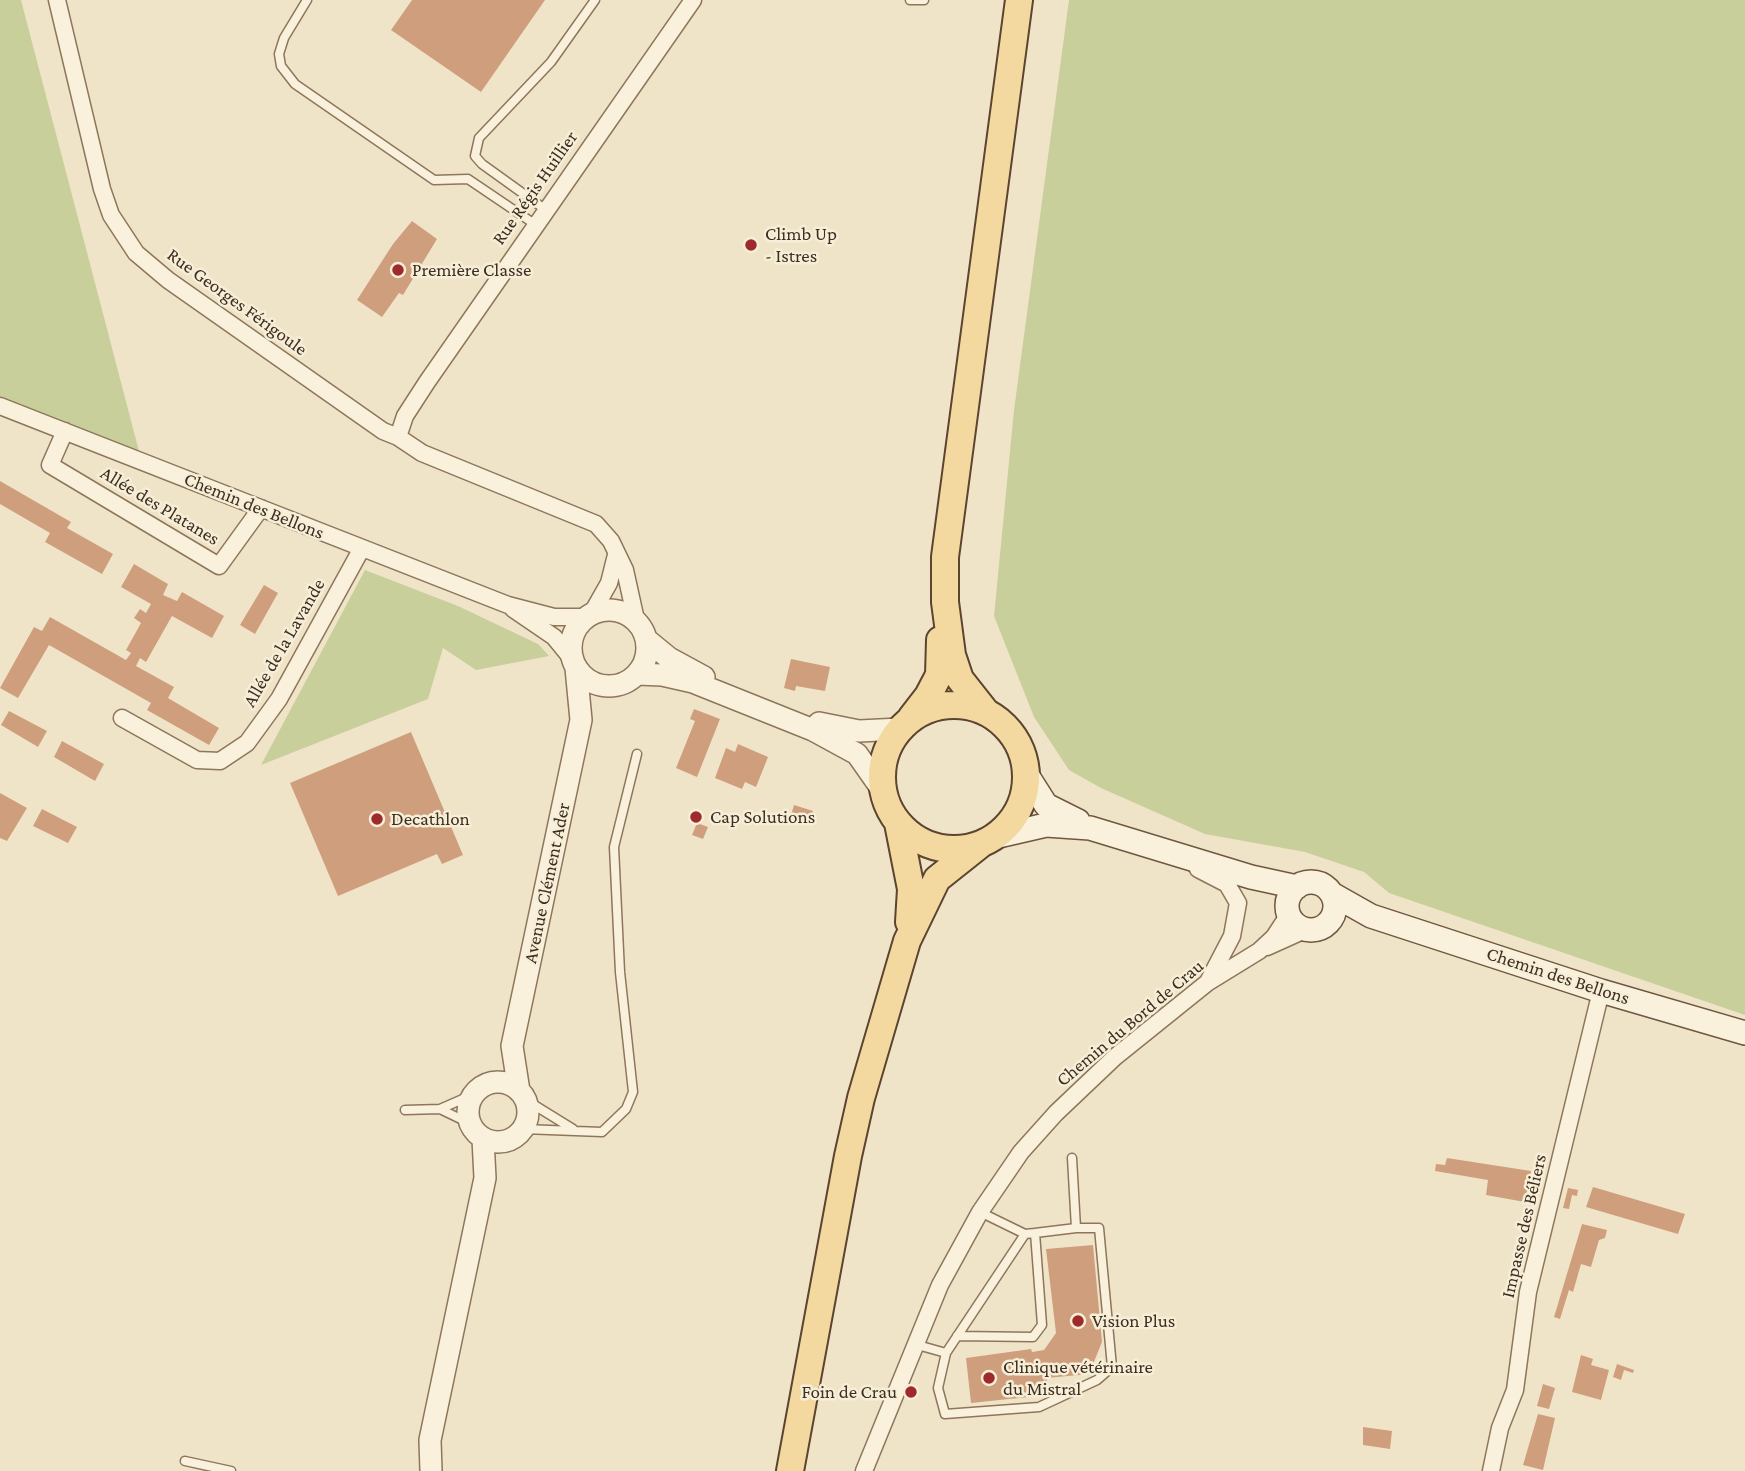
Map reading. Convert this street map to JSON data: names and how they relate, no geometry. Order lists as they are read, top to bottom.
{
  "streets": {
    "main road": ["Chemin des Bellons"],
    "street": [
      "Rue Régis Huillier",
      "Rue Georges Férigoule",
      "Allée des Platanes",
      "Allée de la Lavande",
      "Avenue Clément Ader",
      "Chemin du Bord de Crau",
      "Impasse des Béliers"
    ]
  },
  "crossings": [
    ["Rue Régis Huillier", "Rue Georges Férigoule"],
    ["Allée des Platanes", "Chemin des Bellons"],
    ["Chemin des Bellons", "Allée de la Lavande"],
    ["Chemin des Bellons", "Avenue Clément Ader"],
    ["Chemin des Bellons", "Impasse des Béliers"]
  ],
  "places": [
    "Climb Up - Istres",
    "Première Classe",
    "Cap Solutions",
    "Decathlon",
    "Vision Plus",
    "Clinique vétérinaire du Mistral",
    "Foin de Crau"
  ]
}
